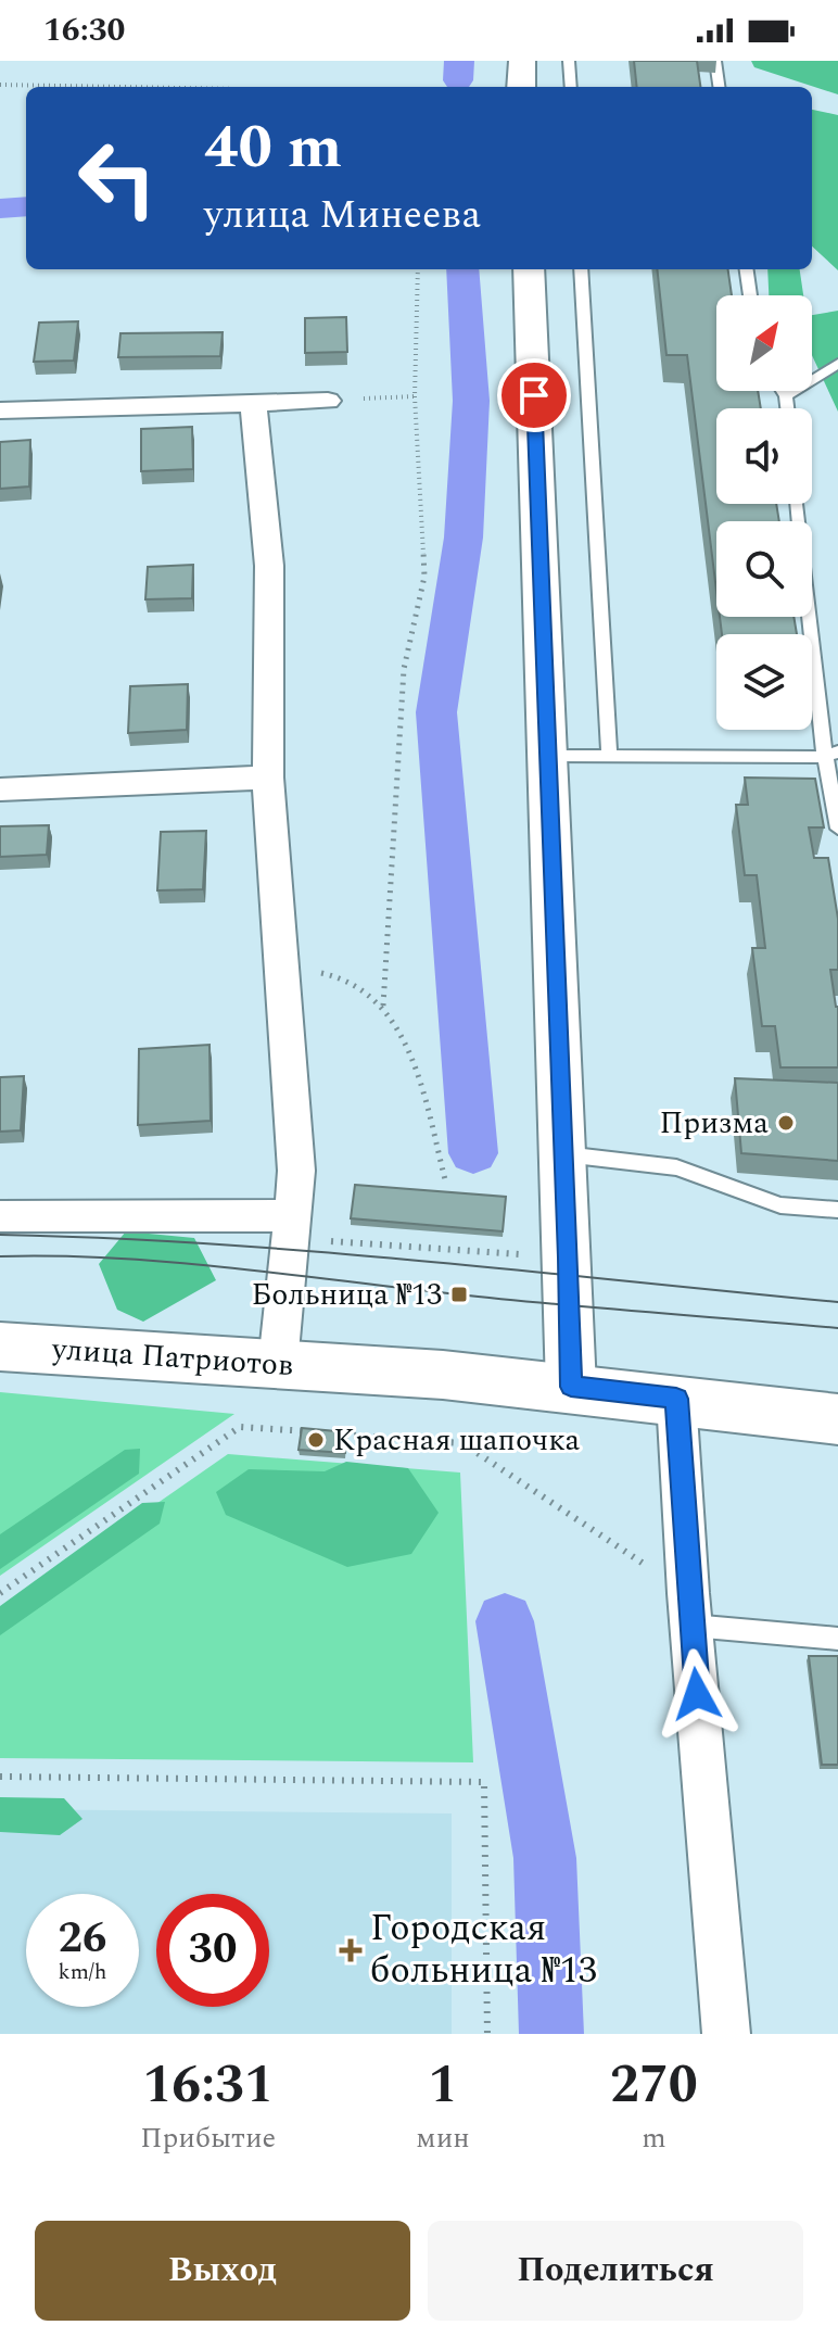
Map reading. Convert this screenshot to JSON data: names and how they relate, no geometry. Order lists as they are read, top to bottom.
{
  "streets": {
    "main road": ["улица Патриотов"]
  },
  "places": {
    "other": ["Призма", "Красная шапочка"],
    "transit": ["Больница №13"],
    "health": ["Городская больница №13"]
  },
  "north": "top right",
  "page": {
    "status": "16:30",
    "turn": ["40 m", "улица Минеева"],
    "speed": "26 km/h",
    "limit": "30",
    "eta": [
      "16:31",
      "Прибытие",
      "1",
      "мин",
      "270",
      "m"
    ],
    "buttons": ["Выход", "Поделиться"]
  }
}
